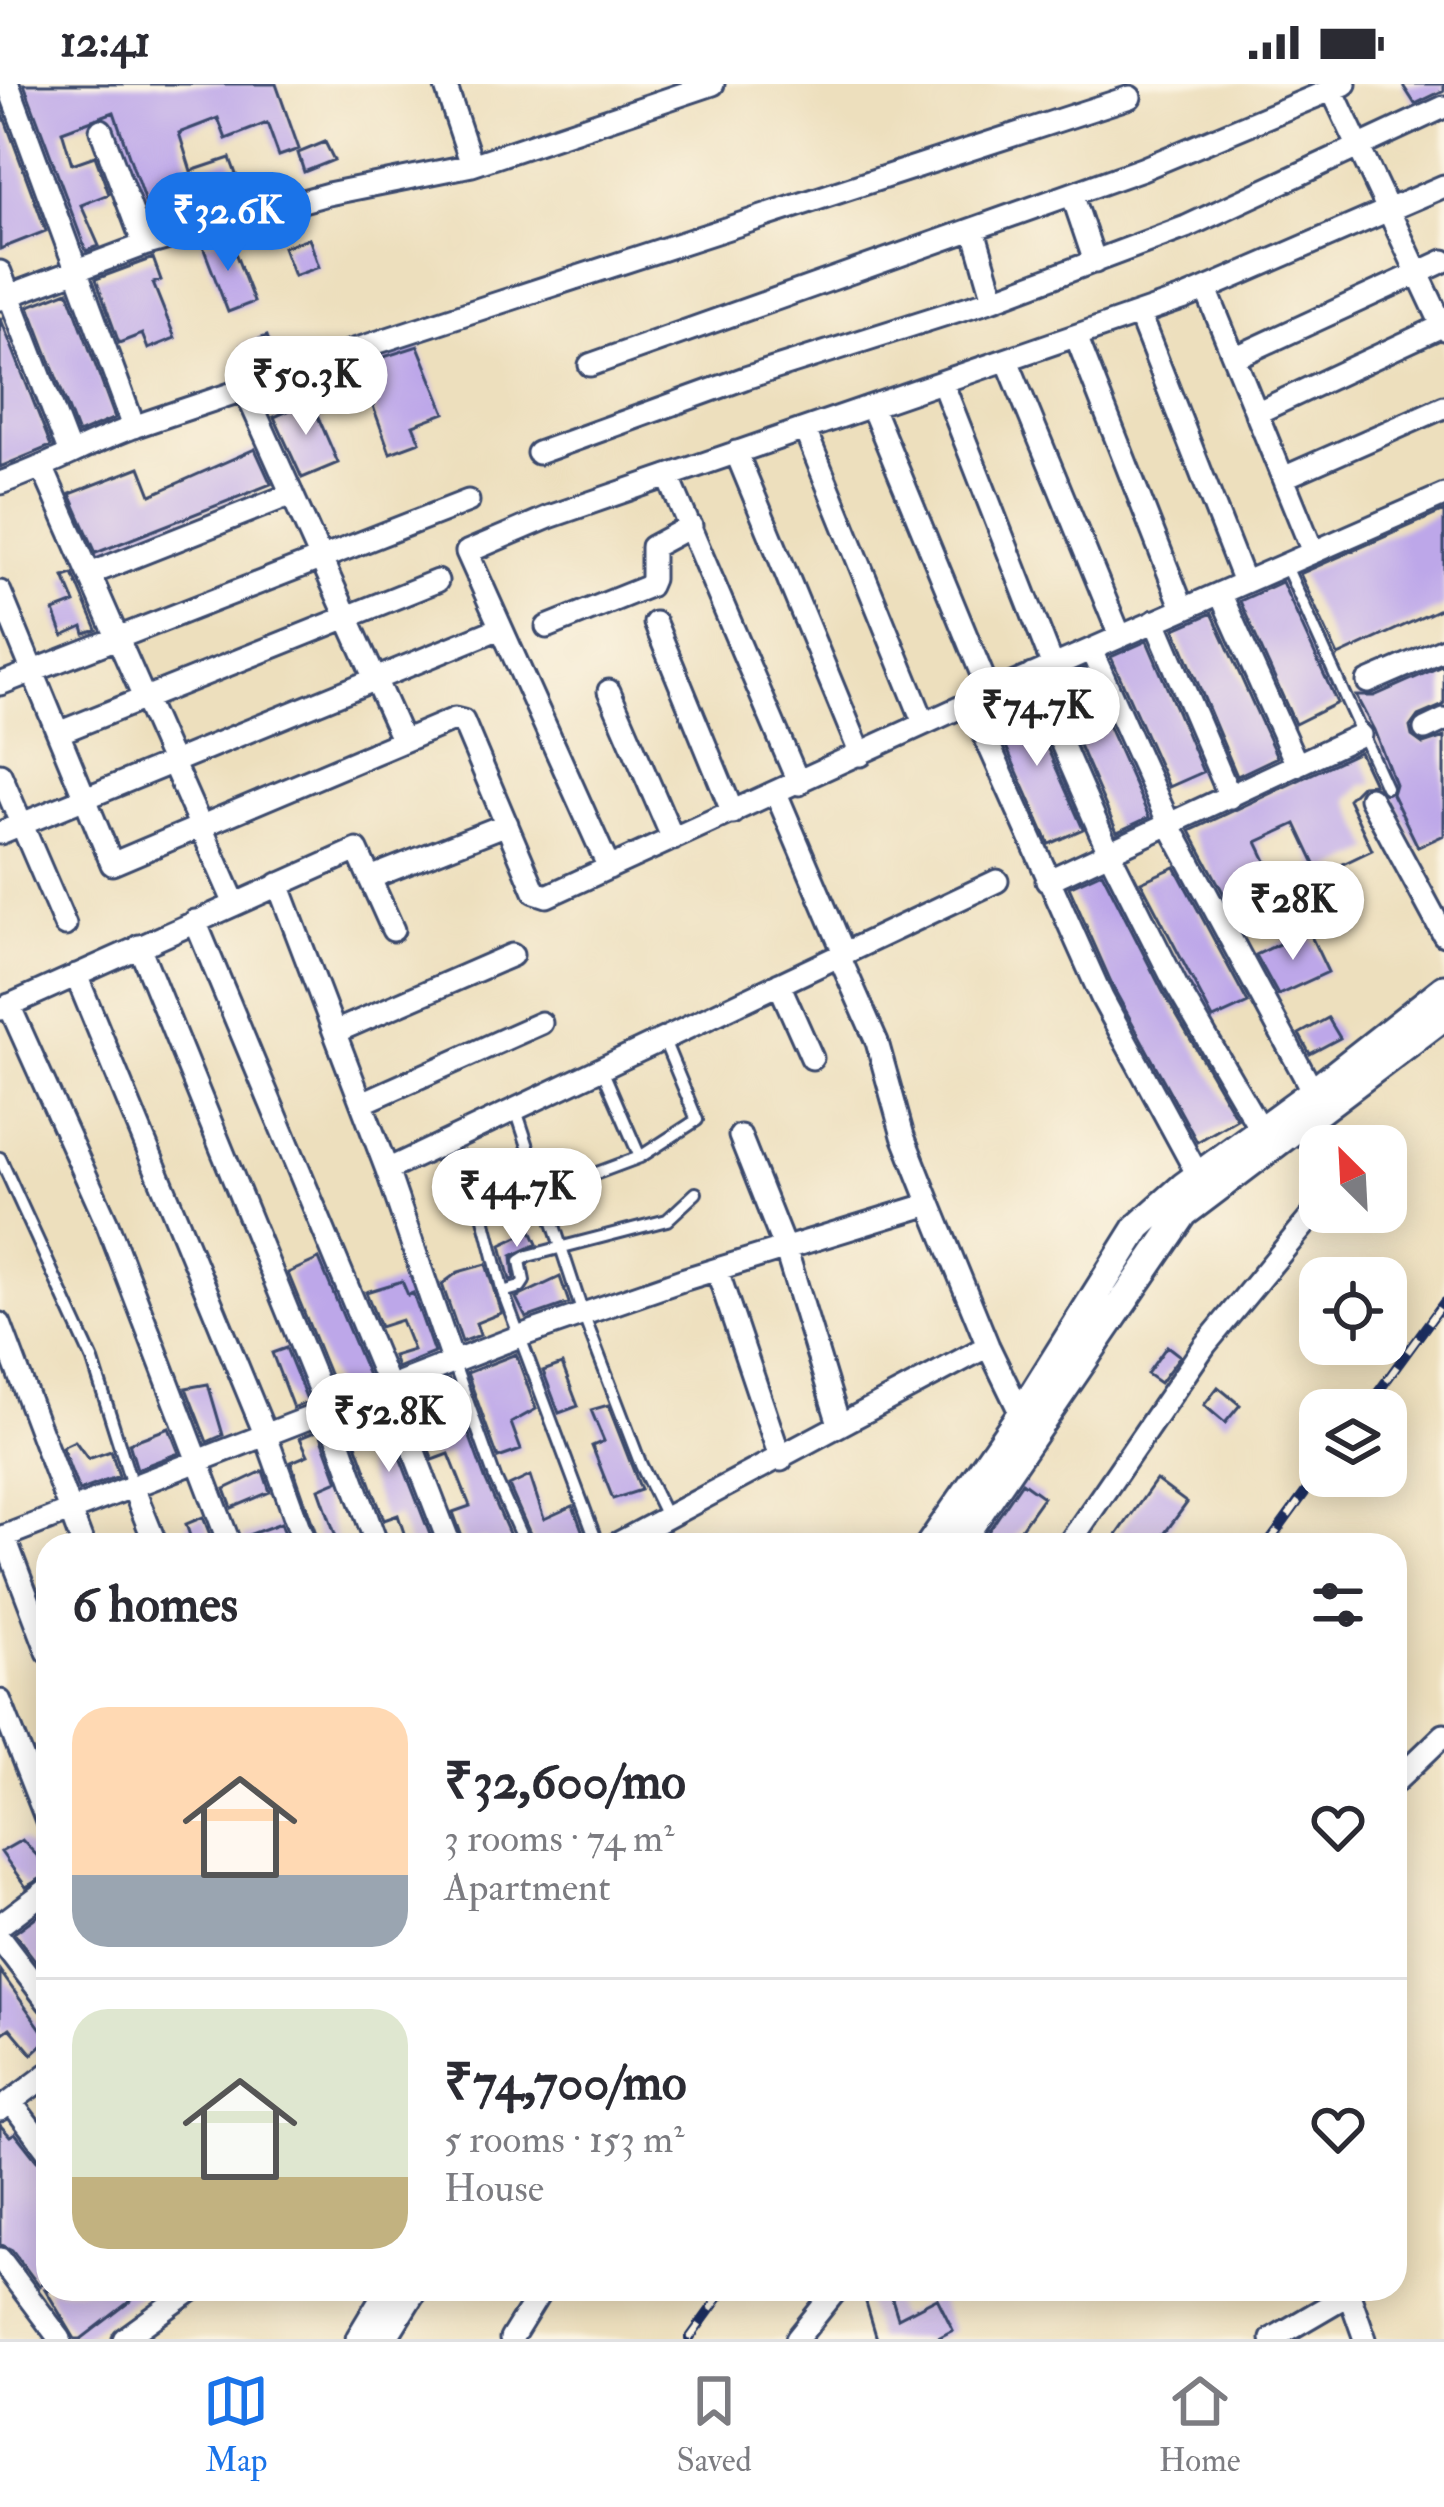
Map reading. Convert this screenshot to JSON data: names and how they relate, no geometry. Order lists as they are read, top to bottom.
{
  "north": "top left",
  "page": {
    "status": "12:41",
    "price": [
      "₹32.6K",
      "₹50.3K",
      "₹74.7K",
      "₹28K",
      "₹44.7K",
      "₹52.8K"
    ],
    "heading": "6 homes",
    "list": [
      {
        "name": "₹32,600/mo",
        "note": "3 rooms · 74 m² · Apartment"
      },
      {
        "name": "₹74,700/mo",
        "note": "5 rooms · 153 m² · House"
      }
    ],
    "tabs": ["Map", "Saved", "Home"]
  }
}
